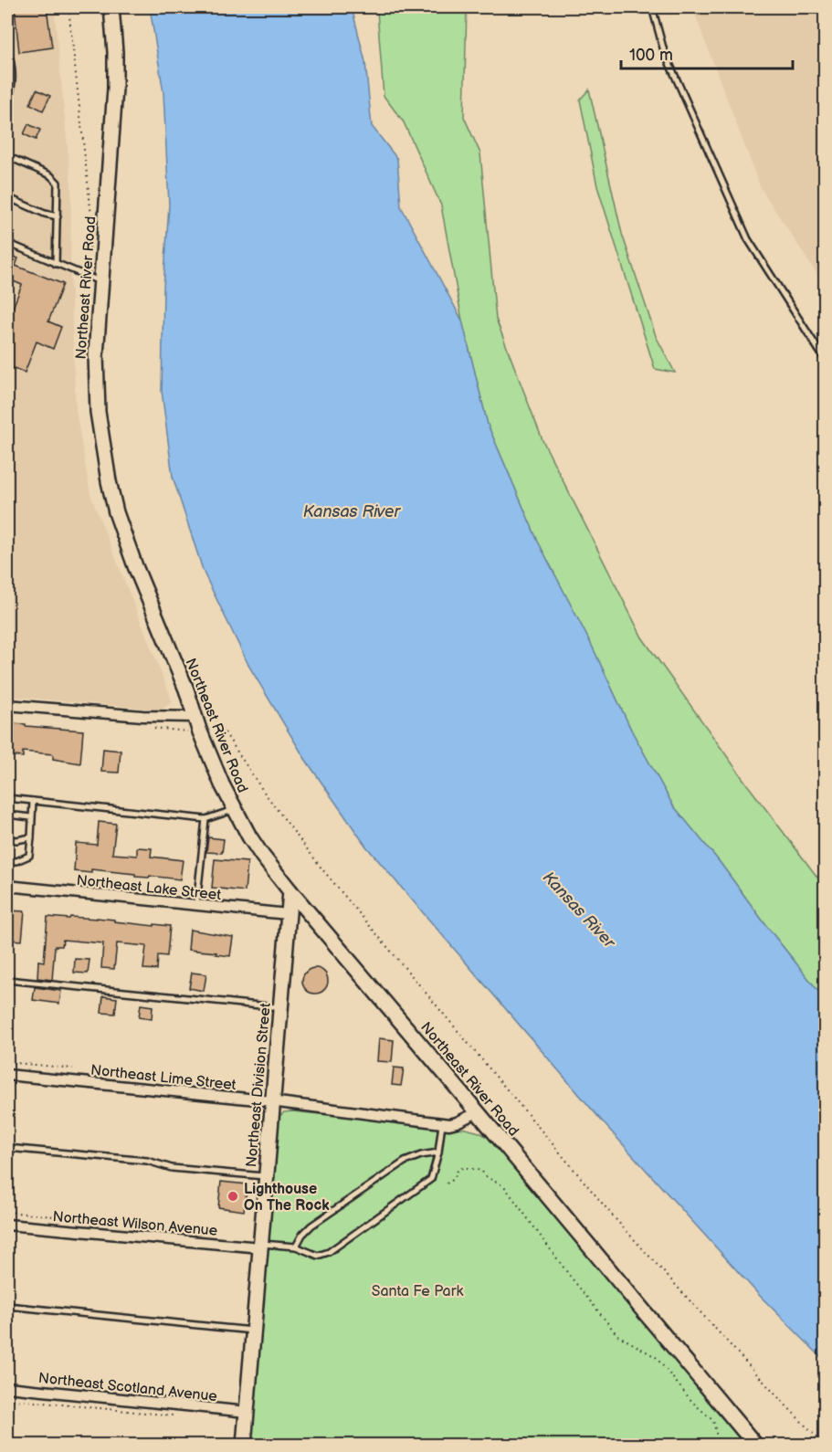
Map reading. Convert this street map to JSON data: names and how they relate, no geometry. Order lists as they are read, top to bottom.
{
  "streets": {
    "street": [
      "Northeast River Road",
      "Northeast Lake Street",
      "Northeast Lime Street",
      "Northeast Division Street",
      "Northeast Wilson Avenue",
      "Northeast Scotland Avenue"
    ]
  },
  "crossings": [
    ["Northeast River Road", "Northeast Lime Street"],
    ["Northeast River Road", "Northeast Division Street"],
    ["Northeast Lake Street", "Northeast Division Street"],
    ["Northeast Lime Street", "Northeast Division Street"],
    ["Northeast Division Street", "Northeast Wilson Avenue"],
    ["Northeast Division Street", "Northeast Scotland Avenue"]
  ],
  "water": ["Kansas River"],
  "parks": ["Santa Fe Park"],
  "places": ["Lighthouse On The Rock"],
  "scale_bar": "100 m"
}
